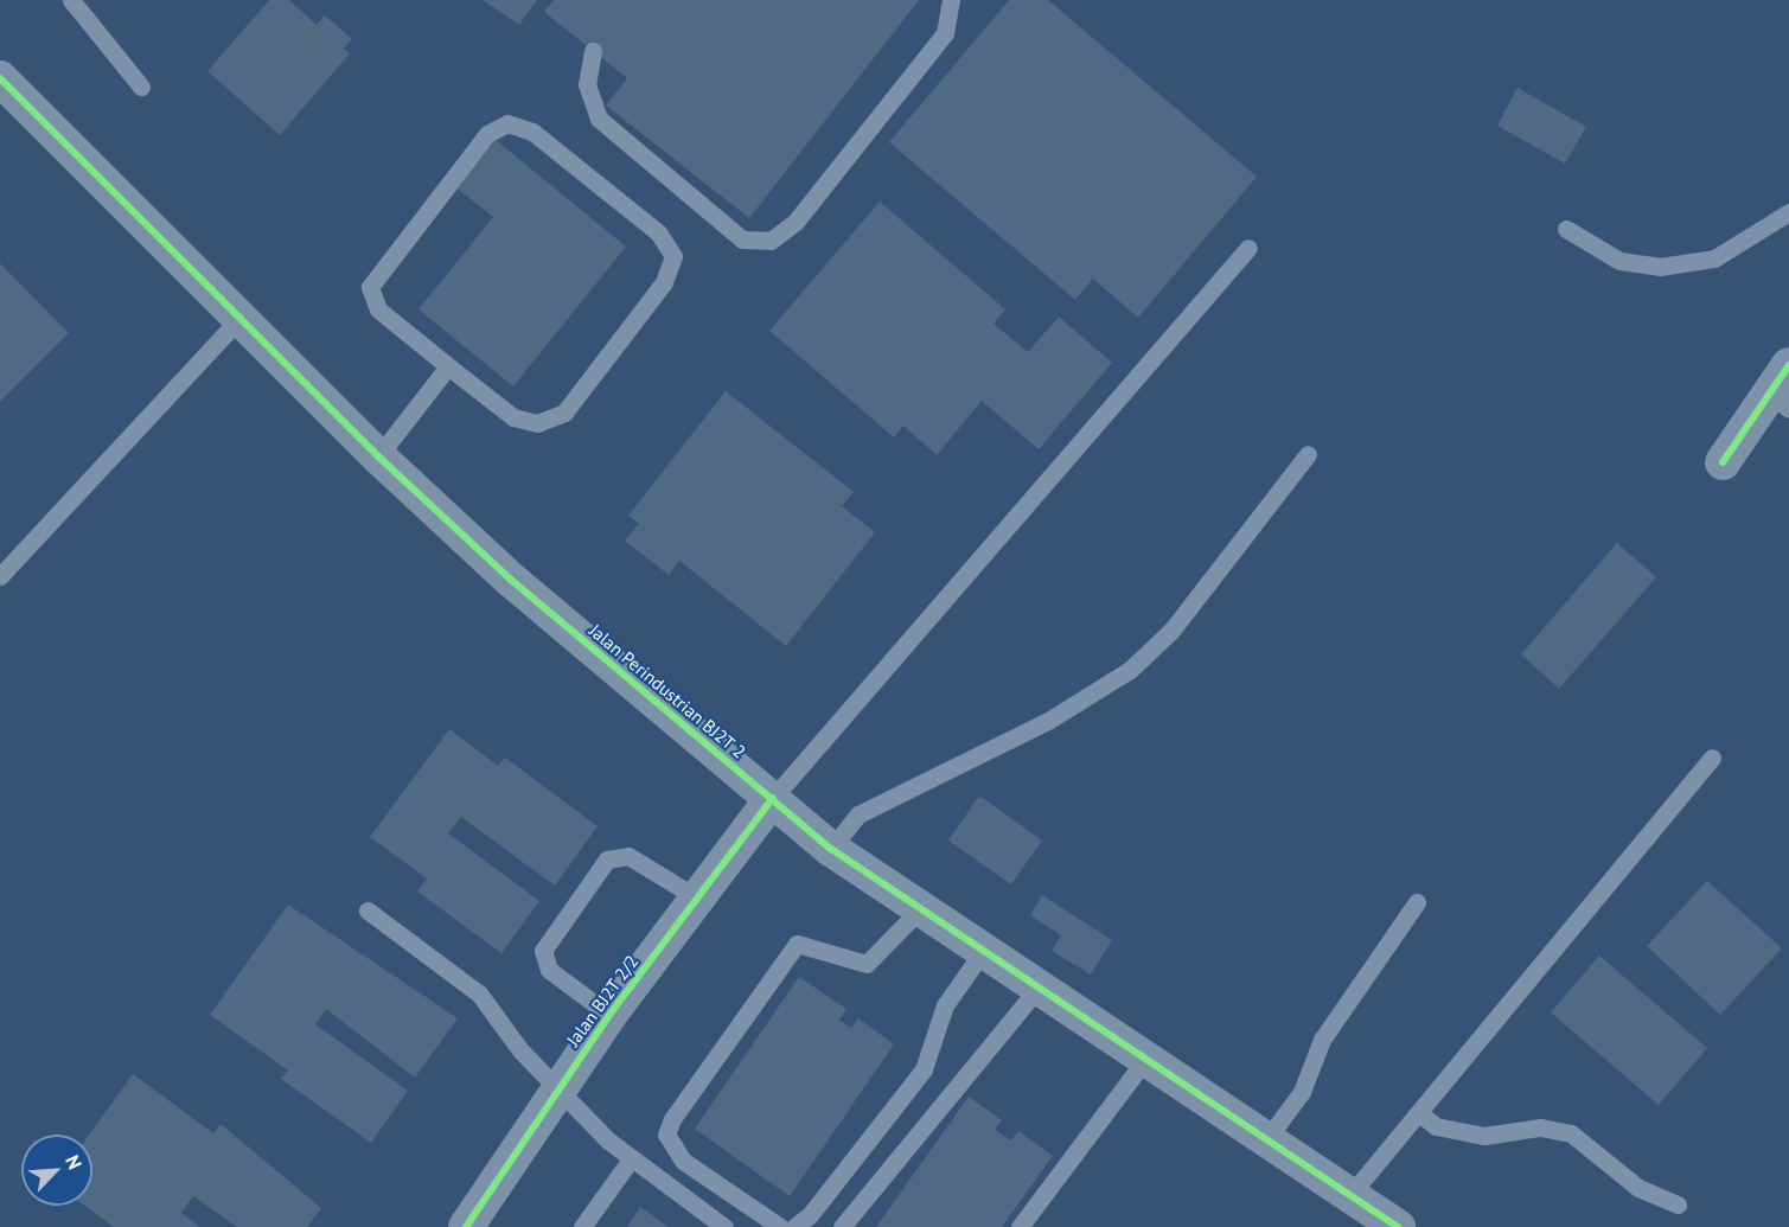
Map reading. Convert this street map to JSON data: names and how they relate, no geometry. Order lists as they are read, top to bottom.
{
  "streets": {
    "street": ["Jalan Perindustrian BJ2T 2", "Jalan BJ2T 2/2"]
  },
  "crossings": [
    ["Jalan Perindustrian BJ2T 2", "Jalan BJ2T 2/2"]
  ],
  "north": "top right"
}
